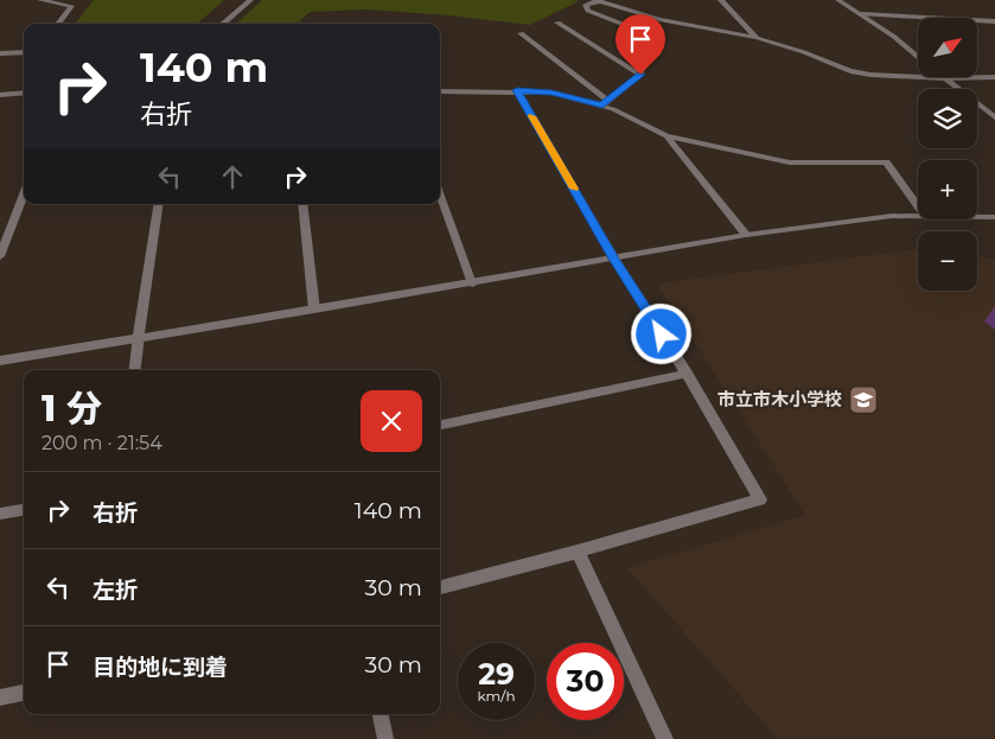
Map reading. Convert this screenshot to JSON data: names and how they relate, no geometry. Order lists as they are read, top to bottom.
{
  "places": {
    "school or university": ["市立市木小学校"]
  },
  "north": "top right",
  "page": {
    "map_buttons": ["+", "−"],
    "turn": ["140 m", "右折"],
    "heading": ["1 分", "200 m · 21:54"],
    "list": [
      {
        "name": "右折",
        "value": "140 m"
      },
      {
        "name": "左折",
        "value": "30 m"
      },
      {
        "name": "目的地に到着",
        "value": "30 m"
      }
    ],
    "speed": "29 km/h",
    "limit": "30"
  }
}
